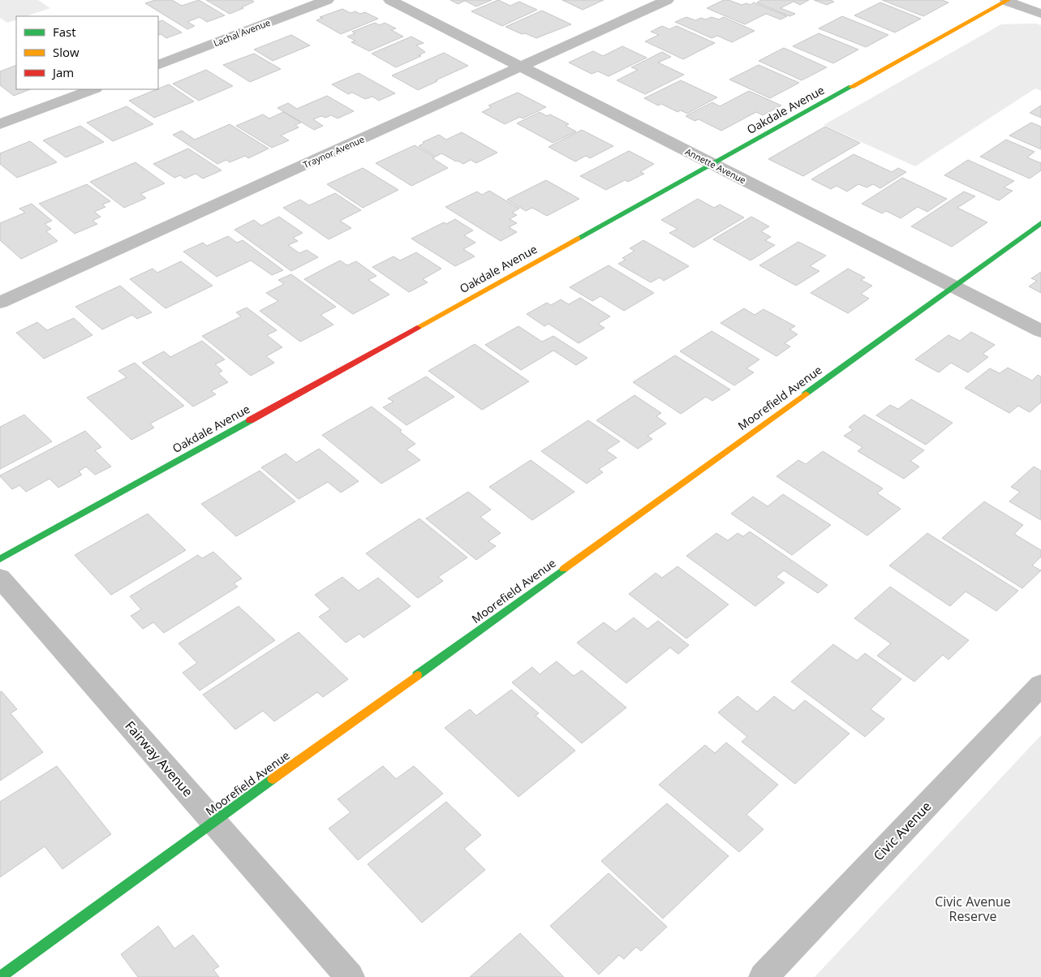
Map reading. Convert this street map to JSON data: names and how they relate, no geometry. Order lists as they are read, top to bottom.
{
  "streets": {
    "street": [
      "Lachal Avenue",
      "Oakdale Avenue",
      "Traynor Avenue",
      "Annette Avenue",
      "Moorefield Avenue",
      "Fairway Avenue",
      "Civic Avenue"
    ]
  },
  "crossings": [
    ["Oakdale Avenue", "Annette Avenue"],
    ["Traynor Avenue", "Annette Avenue"],
    ["Annette Avenue", "Moorefield Avenue"],
    ["Moorefield Avenue", "Fairway Avenue"]
  ],
  "parks": ["Civic Avenue Reserve"],
  "legend": ["Fast", "Slow", "Jam"]
}
